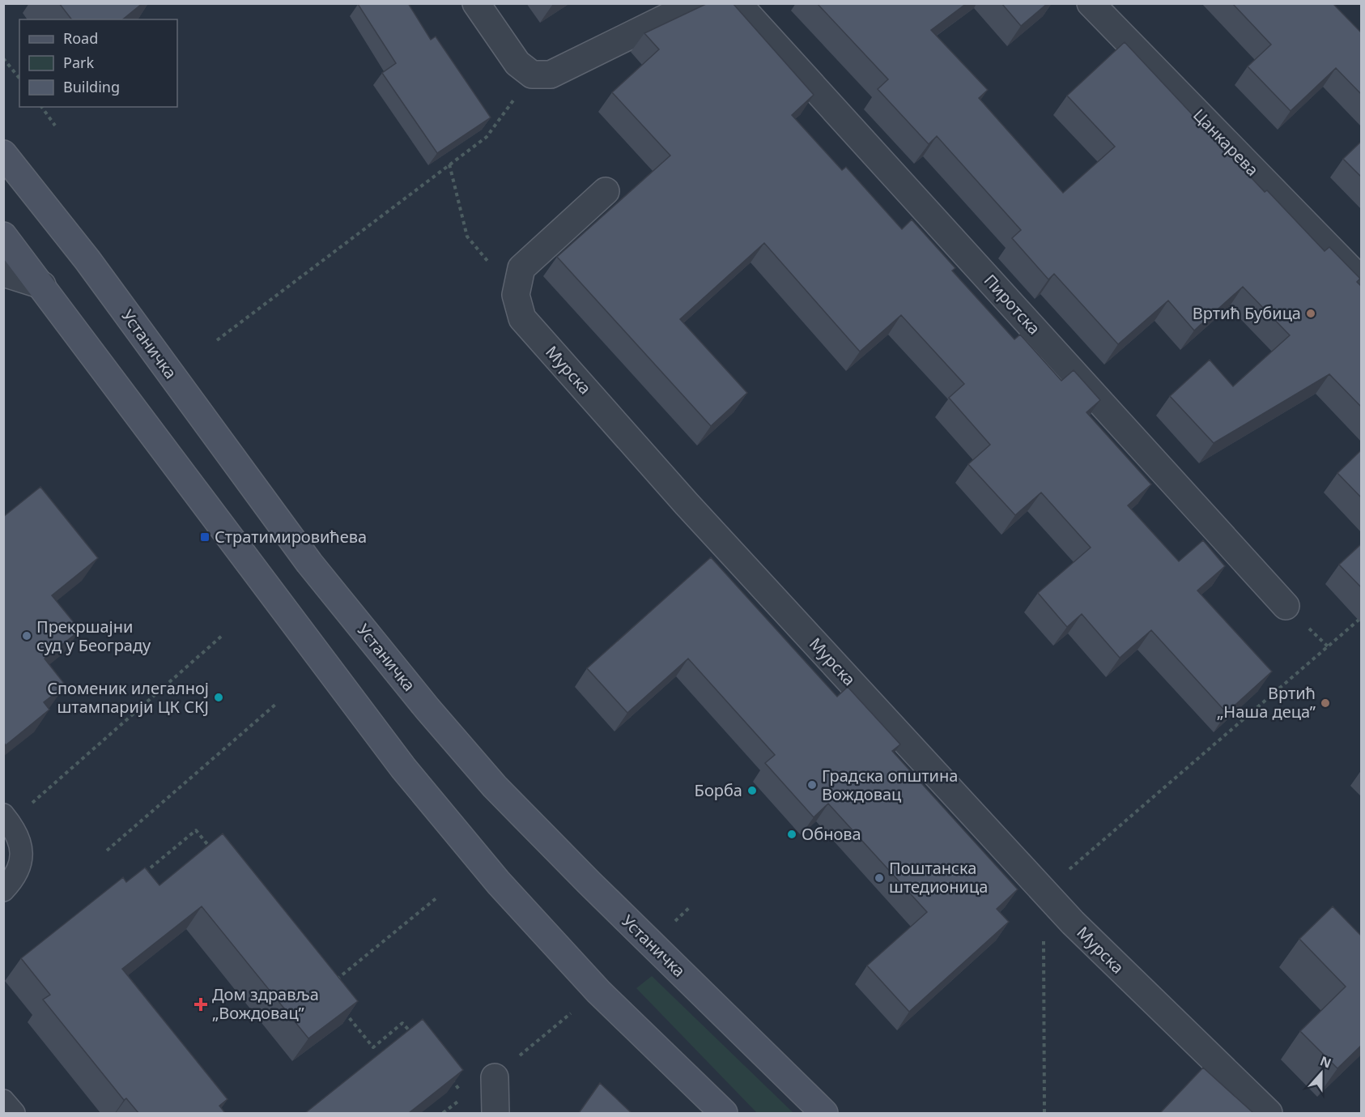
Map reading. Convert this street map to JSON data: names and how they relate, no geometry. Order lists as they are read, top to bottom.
{
  "streets": {
    "main road": ["Устаничка"],
    "street": ["Цанкарева", "Пиротска", "Мурска"]
  },
  "places": {
    "other": [
      "Вртић Бубица",
      "Прекршајни суд у Београду",
      "Споменик илегалној штампарији ЦК СКЈ",
      "Вртић „Наша деца”",
      "Градска општина Вождовац",
      "Борба",
      "Обнова",
      "Поштанска штедионица"
    ],
    "transit": ["Стратимировићева"],
    "health": ["Дом здравља „Вождовац”"]
  },
  "legend": ["Road", "Park", "Building"],
  "north": "top"
}
